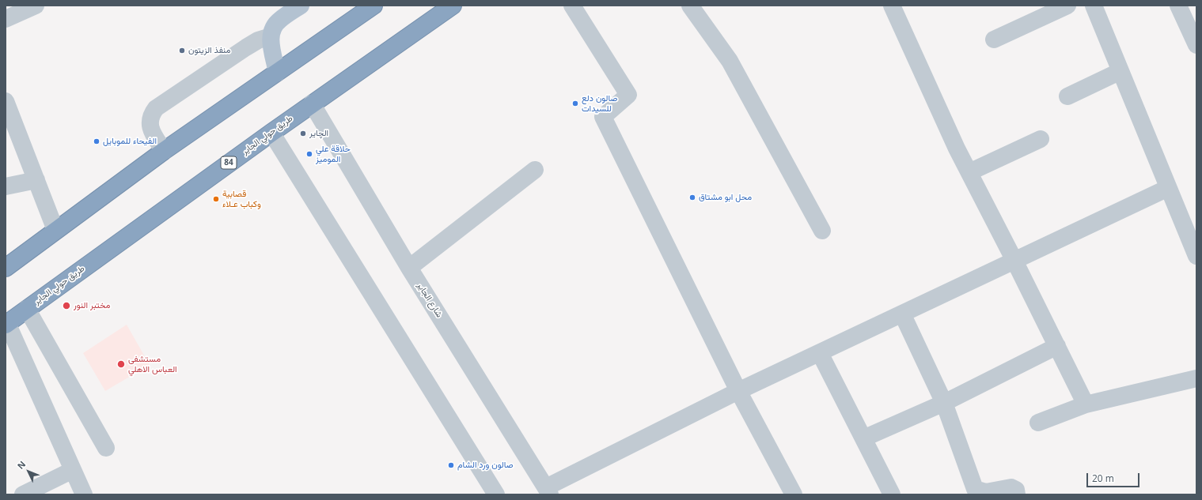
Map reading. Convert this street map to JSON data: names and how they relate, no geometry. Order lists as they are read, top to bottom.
{
  "streets": {
    "highway": ["طريق حولي الجاير", "84"],
    "street": ["شارع الجاير"]
  },
  "crossings": [
    ["طريق حولي الجاير", "شارع الجاير"]
  ],
  "places": [
    "منفذ الزيتون",
    "صالون دلع للسيدات",
    "الچاير",
    "الفيحاء للموبايل",
    "حلاقة علي الموميز",
    "محل ابو مشتاق",
    "قصابية وكباب عـلاء",
    "مختبر النور",
    "مستشفى العباس الاهلي",
    "صالون ورد الشام"
  ],
  "scale_bar": "20 m",
  "north": "top left"
}
